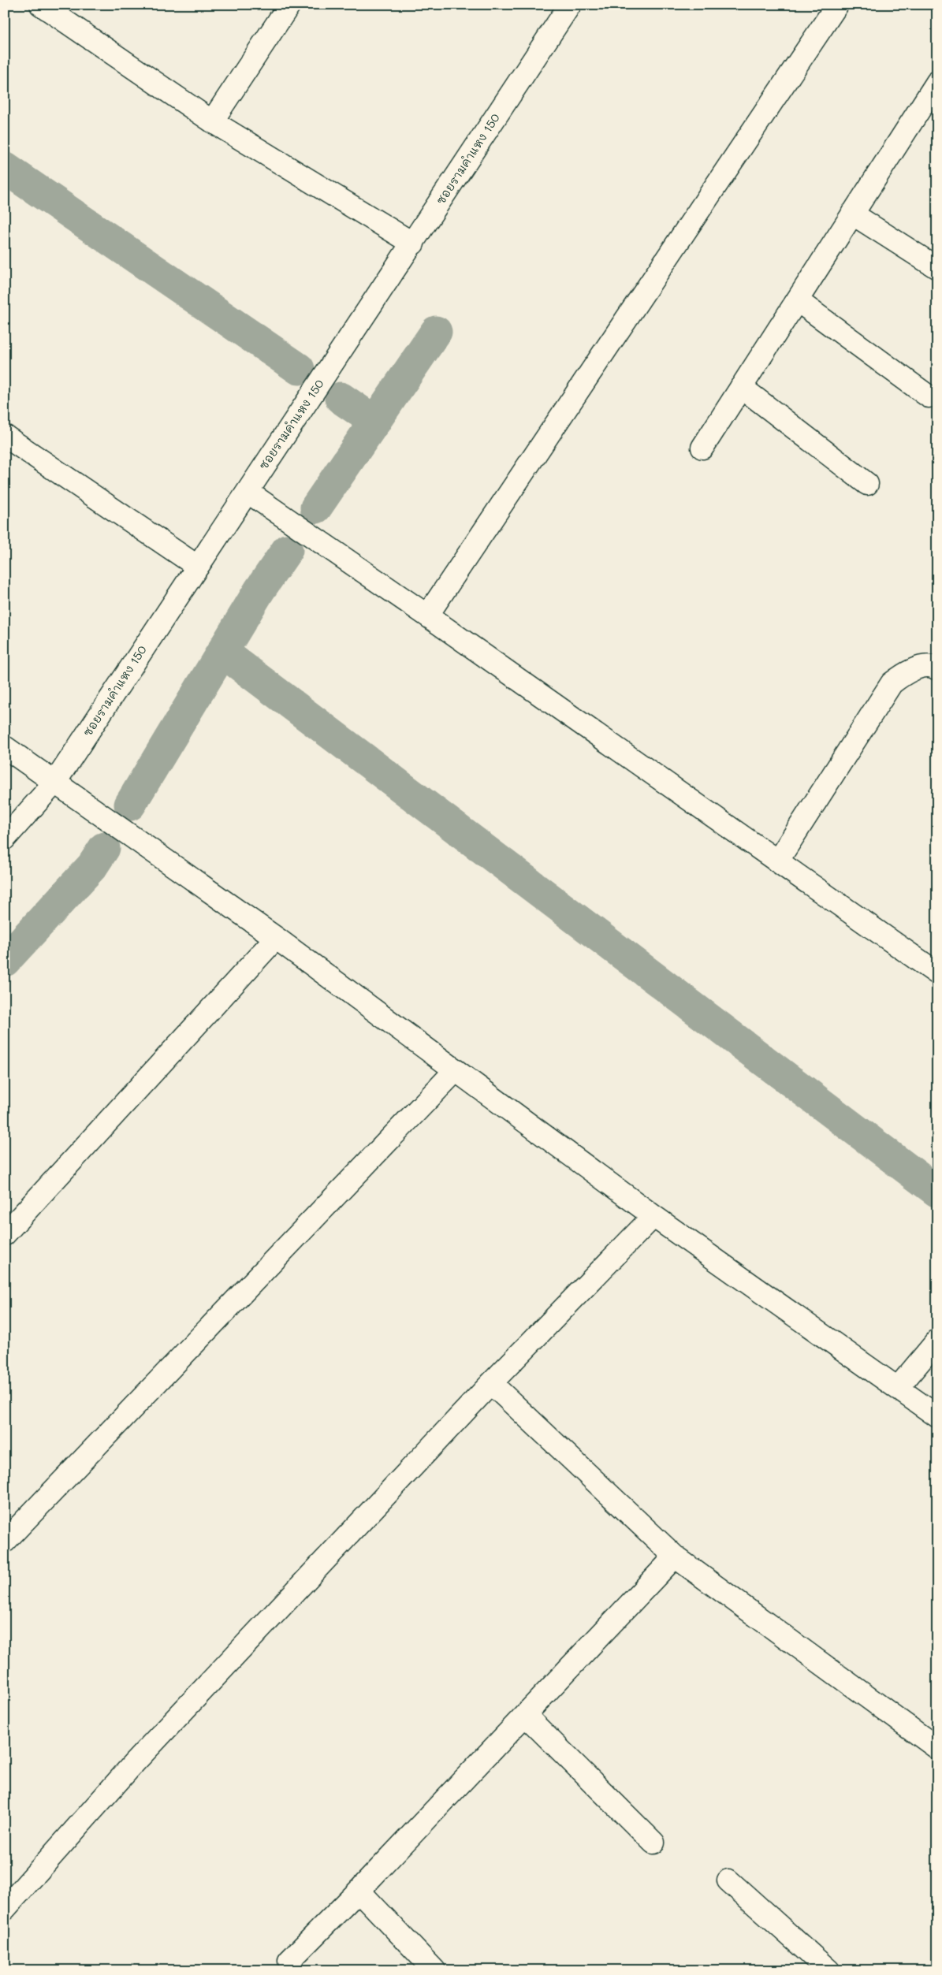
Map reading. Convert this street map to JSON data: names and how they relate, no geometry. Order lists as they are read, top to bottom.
{
  "streets": {
    "street": ["ซอยรามคำแหง 150"]
  }
}
